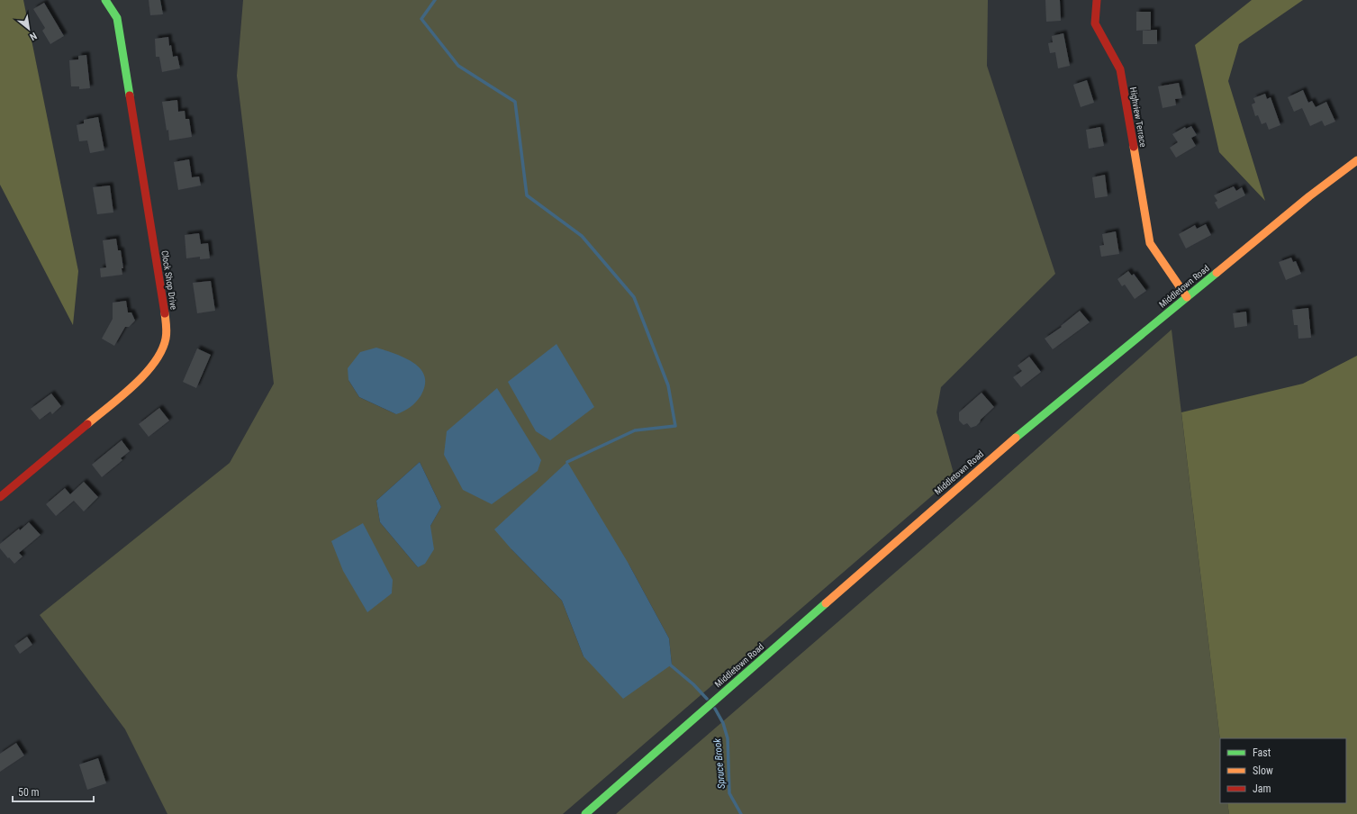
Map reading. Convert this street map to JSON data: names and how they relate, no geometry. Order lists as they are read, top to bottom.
{
  "streets": {
    "street": ["Highview Terrace", "Clock Shop Drive", "Middletown Road"]
  },
  "crossings": [
    ["Highview Terrace", "Middletown Road"]
  ],
  "water": ["Spruce Brook"],
  "legend": ["Fast", "Slow", "Jam"],
  "scale_bar": "50 m",
  "north": "bottom right"
}
